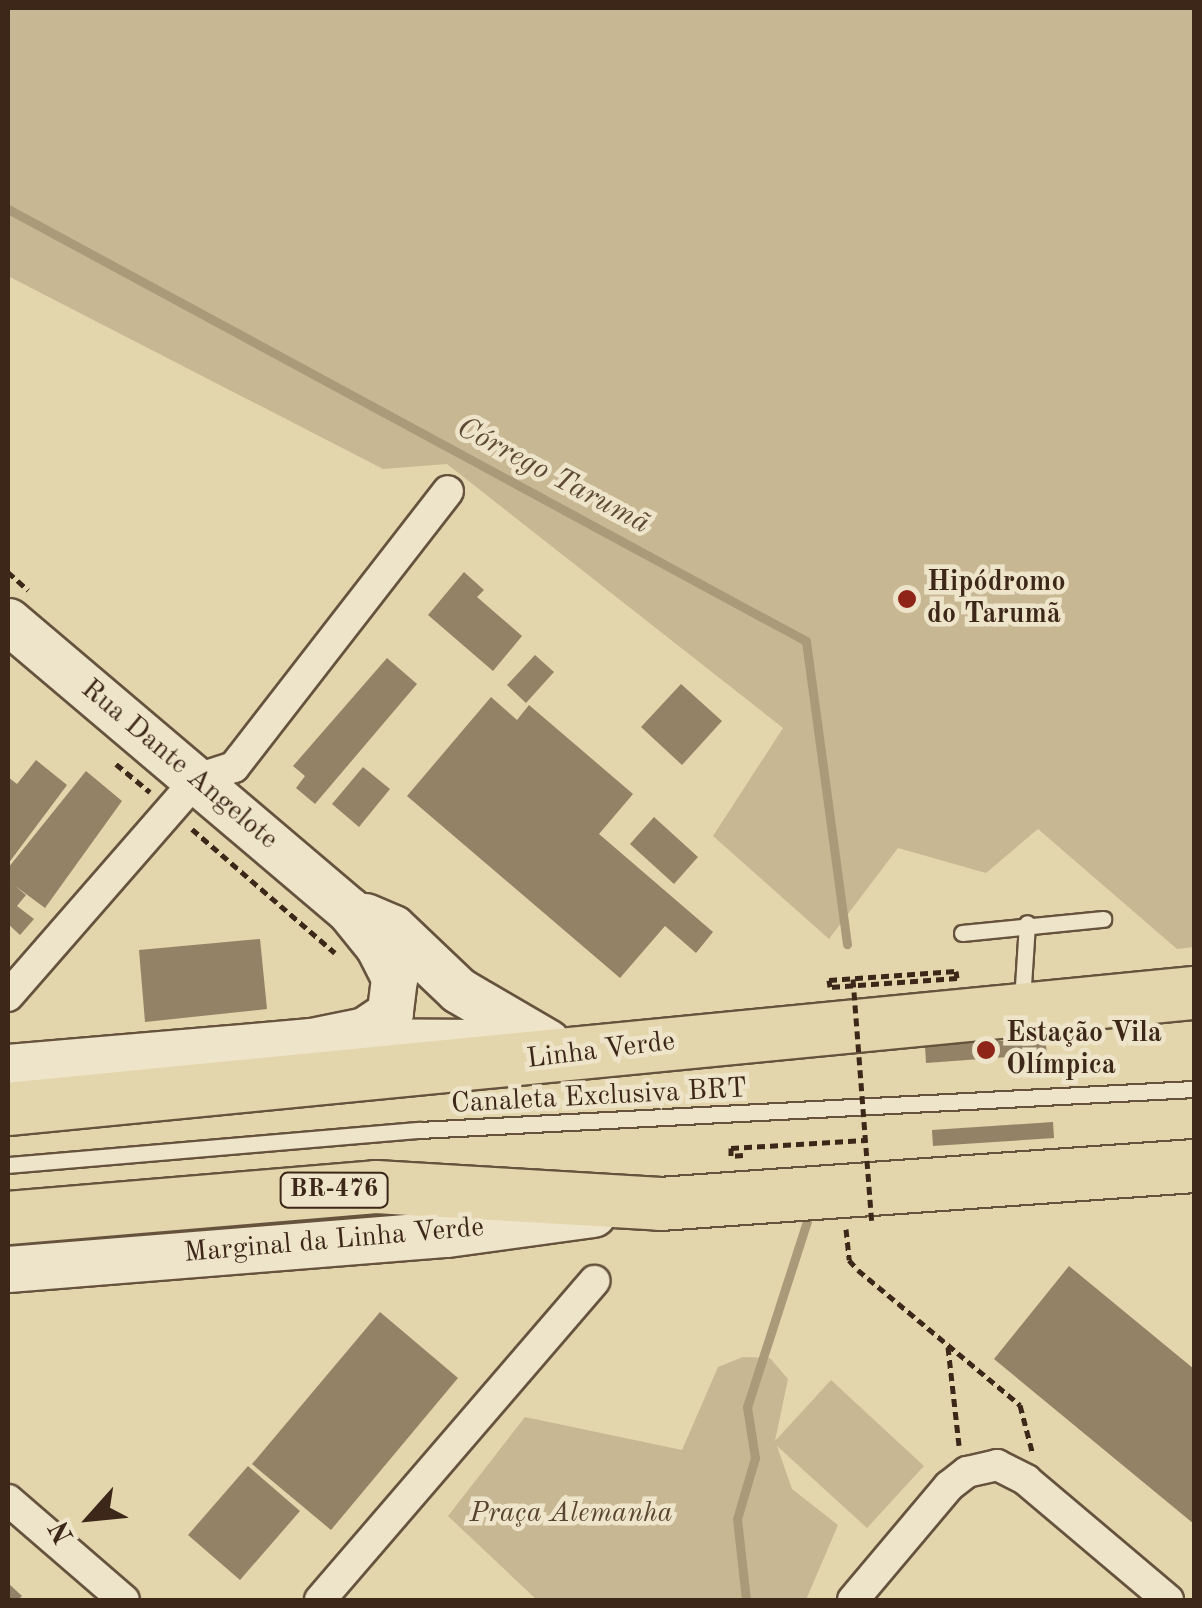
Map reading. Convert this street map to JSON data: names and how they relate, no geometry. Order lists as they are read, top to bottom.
{
  "streets": {
    "highway": ["Linha Verde", "BR-476"],
    "main road": ["Rua Dante Angelote", "Marginal da Linha Verde"],
    "lane": ["Canaleta Exclusiva BRT"]
  },
  "crossings": [
    ["BR-476", "Marginal da Linha Verde"]
  ],
  "water": ["Córrego Tarumã"],
  "parks": ["Praça Alemanha"],
  "places": ["Hipódromo do Tarumã", "Estação Vila Olímpica"],
  "north": "bottom left"
}
